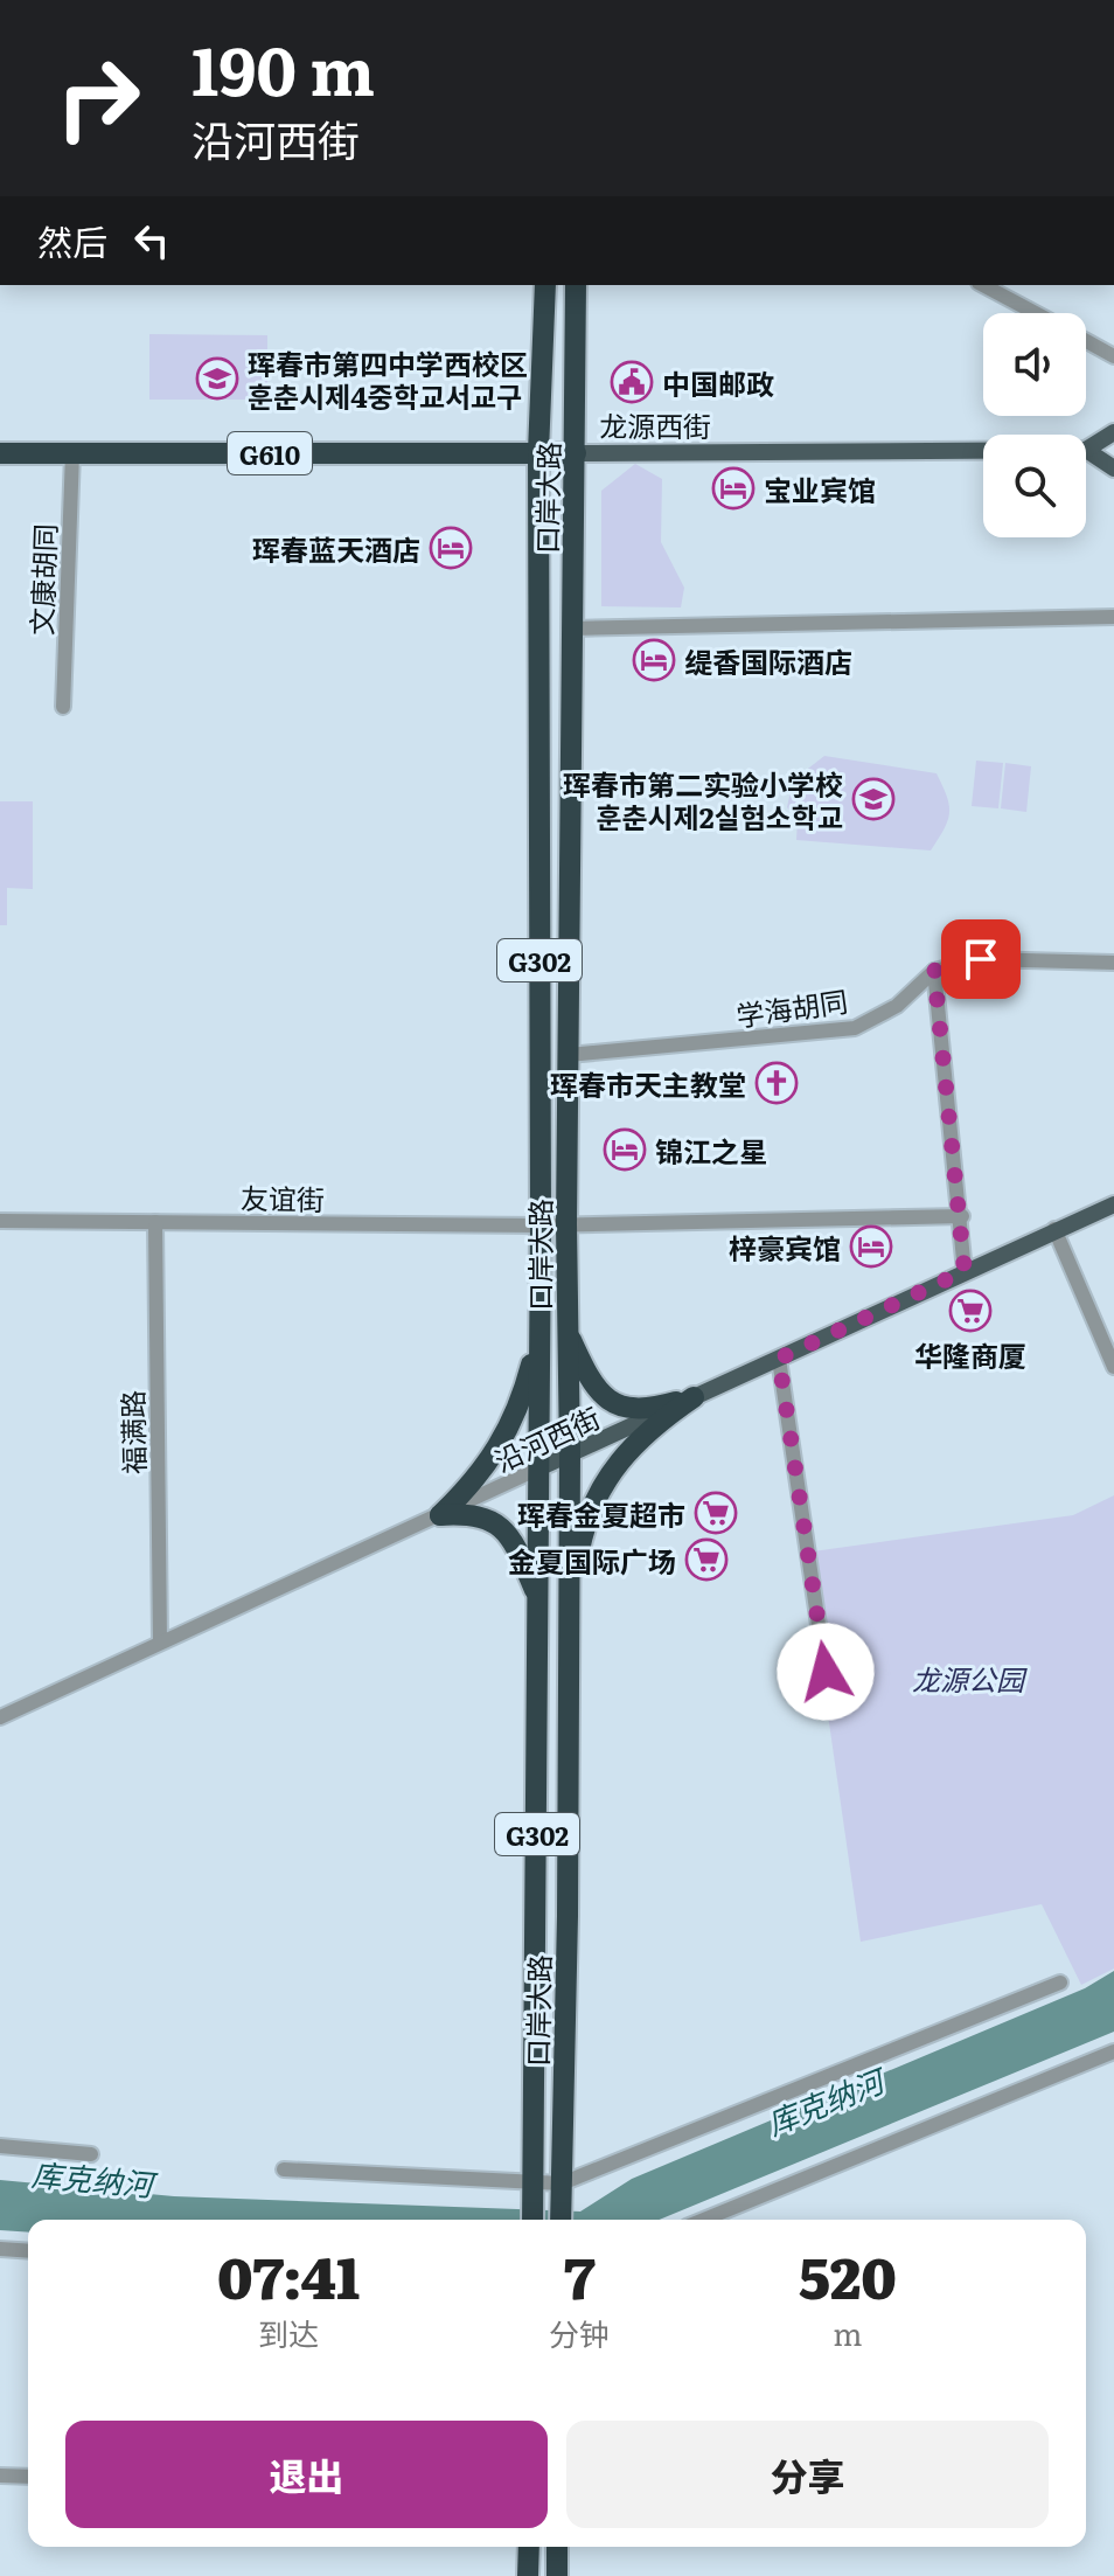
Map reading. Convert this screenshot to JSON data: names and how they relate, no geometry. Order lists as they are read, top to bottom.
{
  "streets": {
    "highway": [
      "龙源西街",
      "G610",
      "口岸大路",
      "G302"
    ],
    "main road": ["沿河西街"],
    "street": [
      "文康胡同",
      "学海胡同",
      "友谊街",
      "福满路"
    ]
  },
  "crossings": [
    ["龙源西街", "口岸大路"],
    ["龙源西街", "文康胡同"],
    ["口岸大路", "学海胡同"],
    ["口岸大路", "友谊街"],
    ["口岸大路", "沿河西街"],
    ["友谊街", "福满路"],
    ["福满路", "沿河西街"]
  ],
  "water": ["库克纳河"],
  "parks": ["龙源公园"],
  "places": {
    "school or university": ["珲春市第四中学西校区 훈춘시제4중학교서교구", "珲春市第二实验小学校 훈춘시제2실험소학교"],
    "public building": ["中国邮政"],
    "hotel": [
      "宝业宾馆",
      "珲春蓝天酒店",
      "缇香国际酒店",
      "锦江之星",
      "梓豪宾馆"
    ],
    "church": ["珲春市天主教堂"],
    "supermarket": ["华隆商厦", "珲春金夏超市", "金夏国际广场"]
  },
  "page": {
    "turn": ["190 m", "沿河西街"],
    "then": "然后",
    "eta": [
      "07:41",
      "到达",
      "7",
      "分钟",
      "520",
      "m"
    ],
    "buttons": ["退出", "分享"]
  }
}
